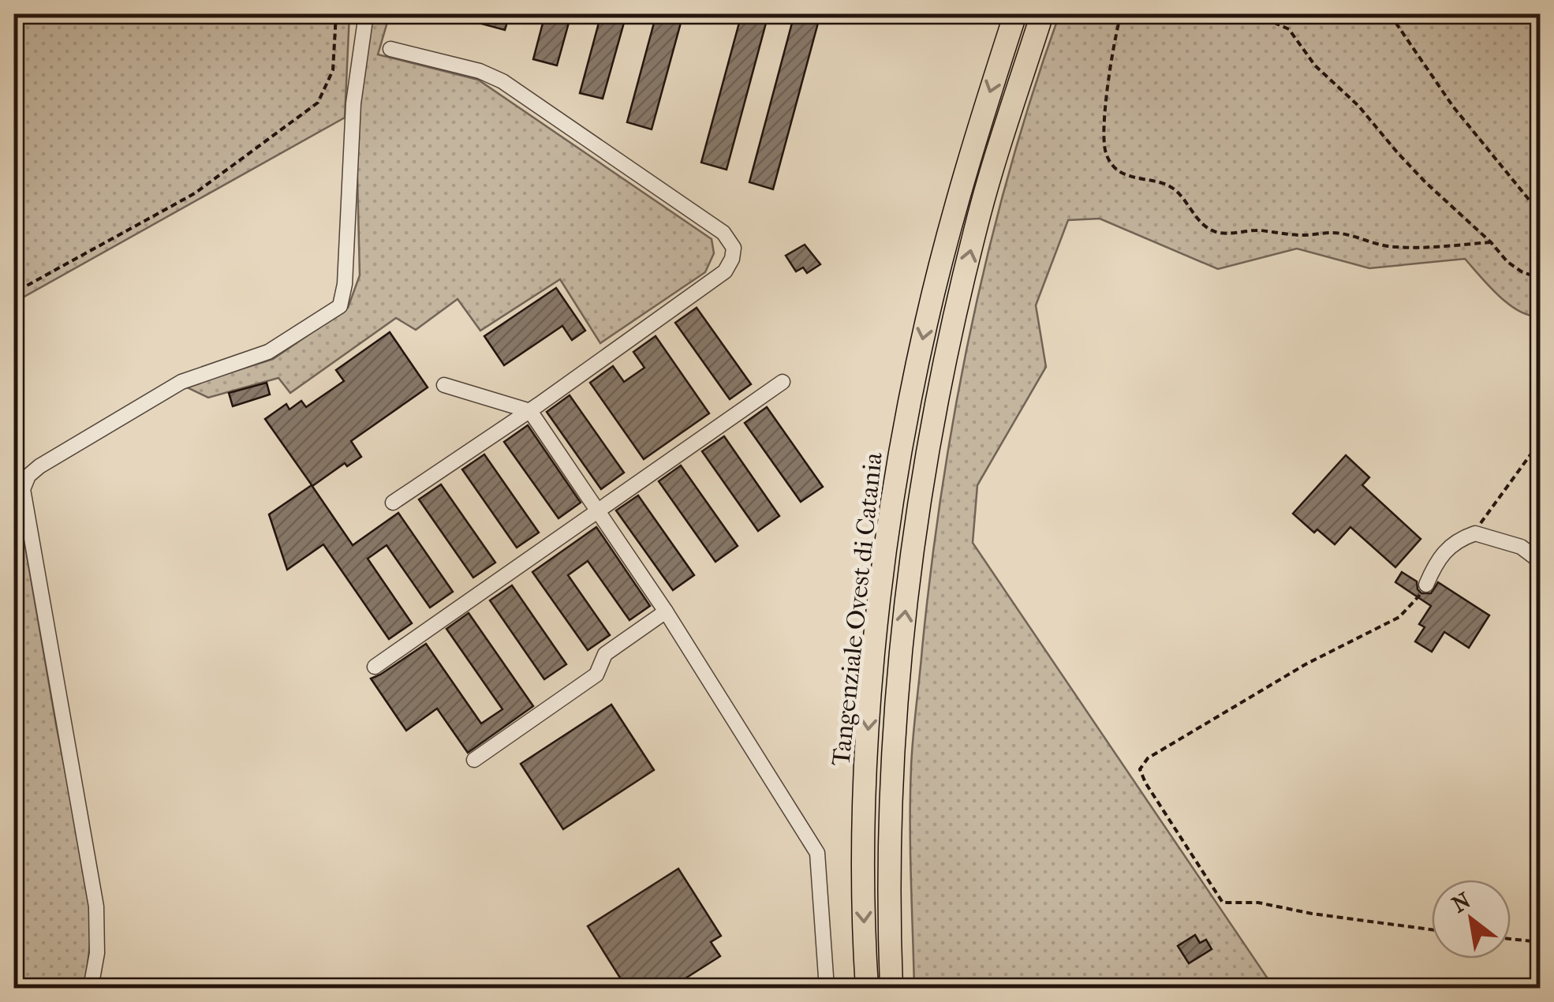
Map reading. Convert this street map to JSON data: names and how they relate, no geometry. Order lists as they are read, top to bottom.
{
  "streets": {
    "highway": ["Tangenziale Ovest di Catania"]
  },
  "north": "top left"
}
